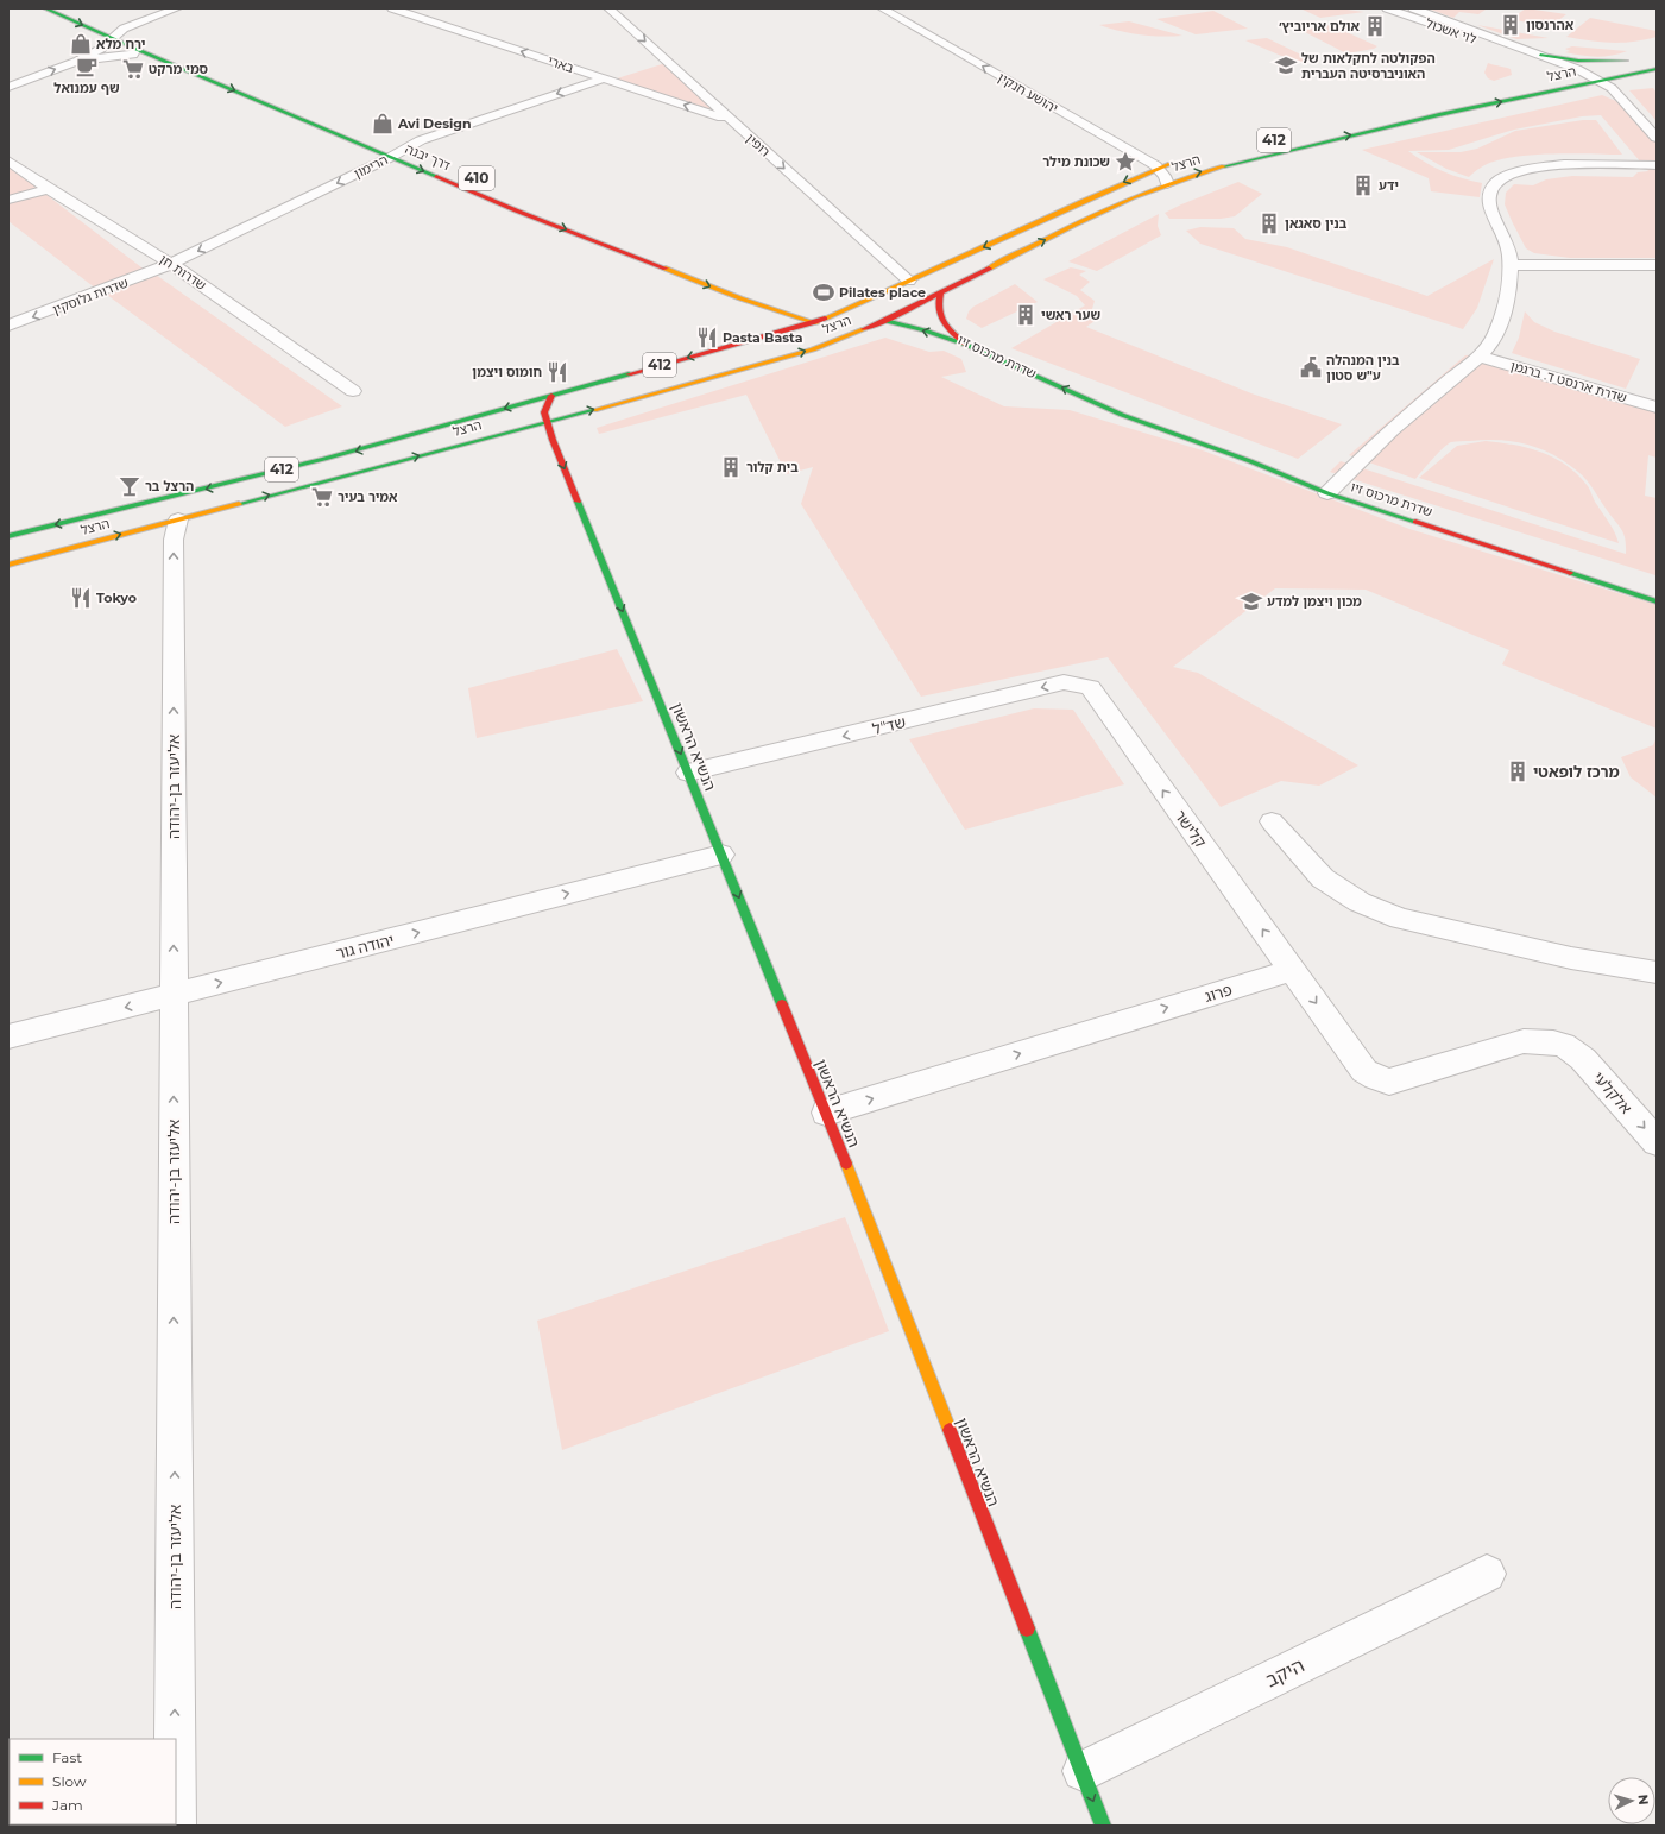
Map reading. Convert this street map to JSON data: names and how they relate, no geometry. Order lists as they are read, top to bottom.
{
  "streets": {
    "main road": [
      "הרצל",
      "412",
      "דרך יבנה",
      "410",
      "שדרת מרכוס זיו",
      "הנשיא הראשון"
    ],
    "street": [
      "לוי אשכול",
      "בארי",
      "יהושע חנקין",
      "רופין",
      "הרימון",
      "שדרות חן",
      "שדרות גלוסקין",
      "שדרת ארנסט ד. ברגמן",
      "שד\"ל",
      "אליעזר בן-יהודה",
      "קלישר",
      "יהודה גור",
      "פרוג",
      "אלקלעי",
      "היקב"
    ]
  },
  "crossings": [
    ["לוי אשכול", "הרצל"],
    ["בארי", "רופין"],
    ["בארי", "הרימון"],
    ["הרצל", "יהושע חנקין"],
    ["הרצל", "רופין"],
    ["הרצל", "דרך יבנה"],
    ["הרצל", "שדרת מרכוס זיו"],
    ["הרצל", "הנשיא הראשון"],
    ["הרצל", "אליעזר בן-יהודה"],
    ["דרך יבנה", "הרימון"],
    ["הרימון", "שדרות חן"],
    ["הרימון", "שדרות גלוסקין"],
    ["שדרות חן", "שדרות גלוסקין"],
    ["שד\"ל", "הנשיא הראשון"],
    ["שד\"ל", "קלישר"],
    ["הנשיא הראשון", "יהודה גור"],
    ["הנשיא הראשון", "פרוג"],
    ["הנשיא הראשון", "היקב"],
    ["אליעזר בן-יהודה", "יהודה גור"],
    ["קלישר", "פרוג"],
    ["קלישר", "אלקלעי"],
    ["פרוג", "אלקלעי"]
  ],
  "one_way": [
    "בארי",
    "יהושע חנקין",
    "רופין",
    "דרך יבנה",
    "שד\"ל",
    "הנשיא הראשון",
    "אליעזר בן-יהודה",
    "קלישר",
    "פרוג"
  ],
  "places": {
    "building": [
      "אהרנסון",
      "אולם אריוביץ׳",
      "ידע",
      "בנין סאגאן",
      "שער ראשי",
      "בית קלור",
      "מרכז לופאטי"
    ],
    "shop": ["ירח מלא", "Avi Design"],
    "school or university": ["הפקולטה לחקלאות של האוניברסיטה העברית", "מכון ויצמן למדע"],
    "cafe": ["שף עמנואל"],
    "supermarket": ["סמי מרקט", "אמיר בעיר"],
    "place": ["שכונת מילר"],
    "sports": ["Pilates place"],
    "restaurant": ["Pasta Basta", "חומוס ויצמן", "Tokyo"],
    "public building": ["בנין המנהלה ע\"ש סטון"],
    "bar": ["הרצל בר"]
  },
  "legend": ["Fast", "Slow", "Jam"],
  "north": "right"
}
